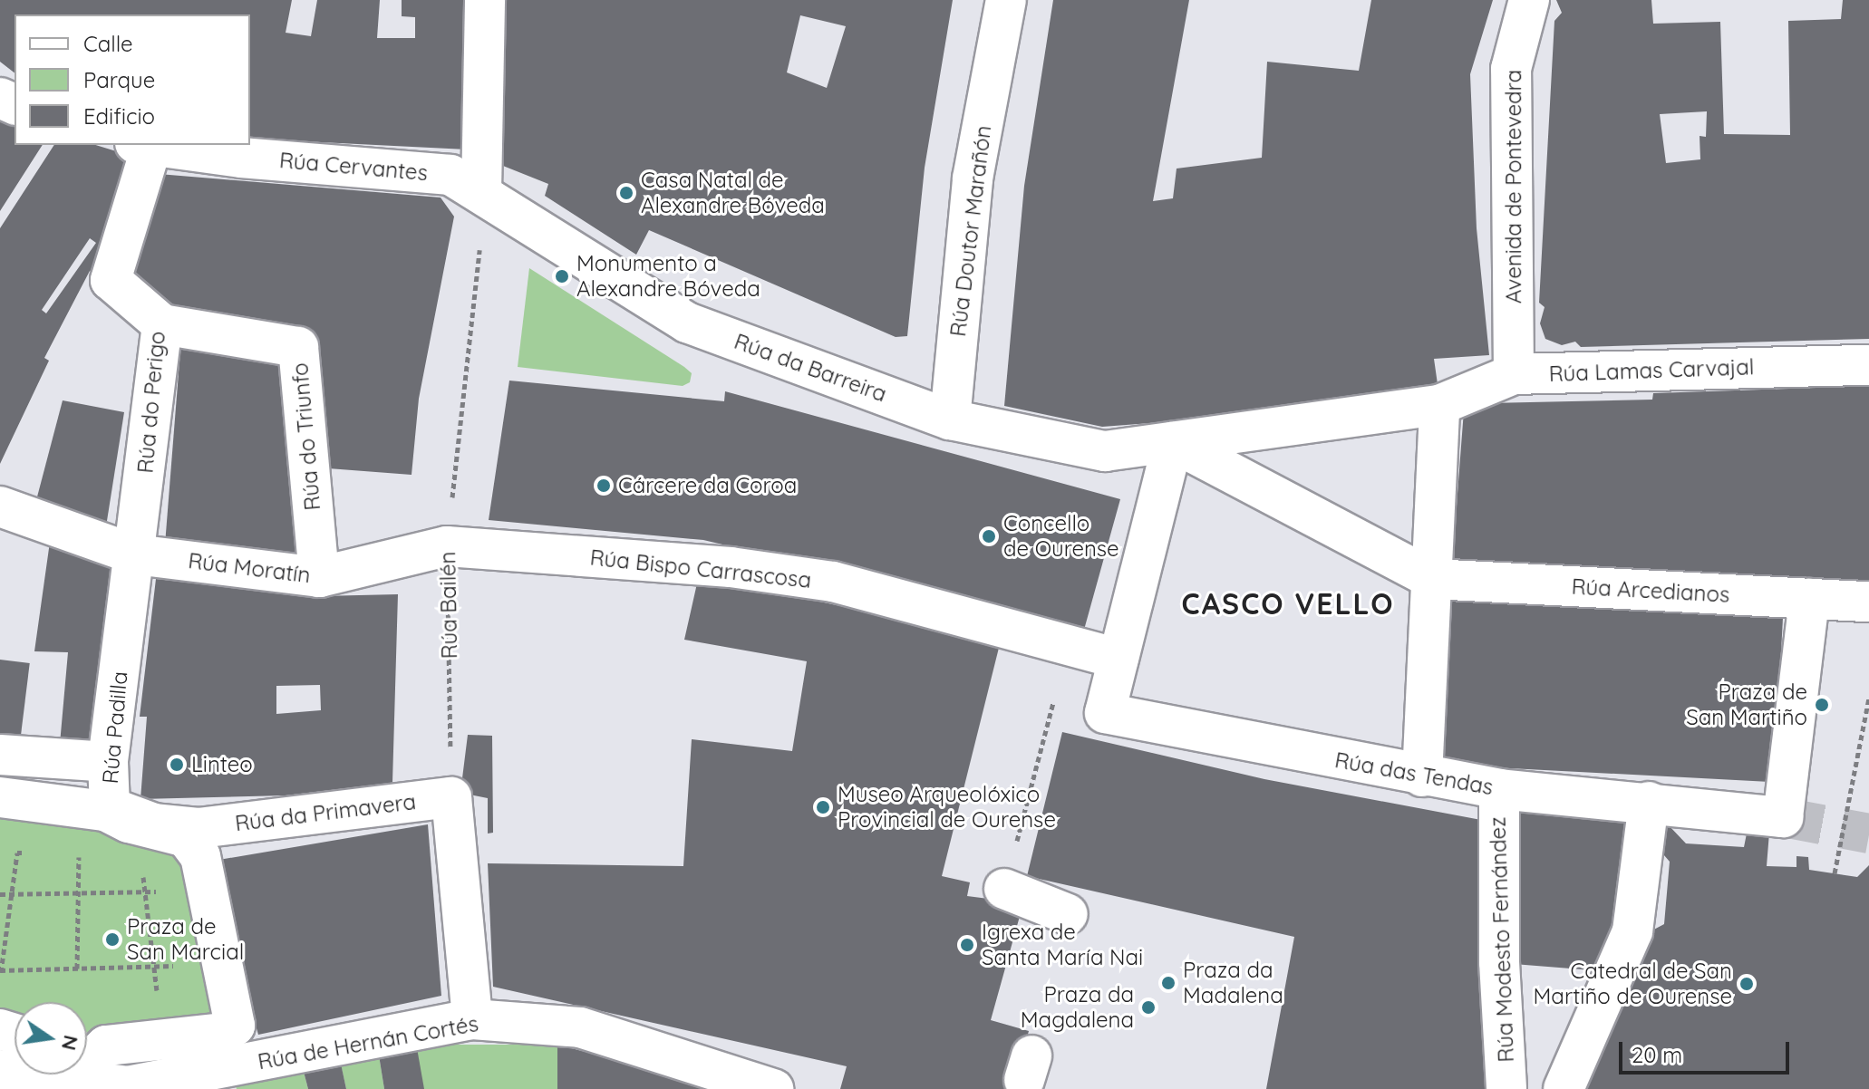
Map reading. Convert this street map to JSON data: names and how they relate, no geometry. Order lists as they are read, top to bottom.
{
  "streets": {
    "street": [
      "Rúa Cervantes",
      "Avenida de Pontevedra",
      "Rúa Doutor Marañón",
      "Rúa da Barreira",
      "Rúa Lamas Carvajal",
      "Rúa do Perigo",
      "Rúa do Triunfo",
      "Rúa Moratín",
      "Rúa Bispo Carrascosa",
      "Rúa Arcedianos",
      "Rúa Padilla",
      "Rúa das Tendas",
      "Rúa da Primavera",
      "Rúa Modesto Fernández",
      "Rúa de Hernán Cortés"
    ],
    "path": ["Rúa Bailén"]
  },
  "crossings": [
    ["Rúa Cervantes", "Rúa da Barreira"],
    ["Rúa Cervantes", "Rúa do Perigo"],
    ["Rúa Cervantes", "Rúa Bailén"],
    ["Avenida de Pontevedra", "Rúa Lamas Carvajal"],
    ["Rúa Doutor Marañón", "Rúa da Barreira"],
    ["Rúa da Barreira", "Rúa Lamas Carvajal"],
    ["Rúa da Barreira", "Rúa Bailén"],
    ["Rúa do Perigo", "Rúa do Triunfo"],
    ["Rúa do Perigo", "Rúa Moratín"],
    ["Rúa do Perigo", "Rúa Padilla"],
    ["Rúa do Triunfo", "Rúa Moratín"],
    ["Rúa Moratín", "Rúa Bispo Carrascosa"],
    ["Rúa Moratín", "Rúa Bailén"],
    ["Rúa Moratín", "Rúa Padilla"],
    ["Rúa Bispo Carrascosa", "Rúa Bailén"],
    ["Rúa Bispo Carrascosa", "Rúa das Tendas"],
    ["Rúa Arcedianos", "Rúa das Tendas"],
    ["Rúa Bailén", "Rúa da Primavera"],
    ["Rúa Padilla", "Rúa da Primavera"],
    ["Rúa das Tendas", "Rúa Modesto Fernández"]
  ],
  "districts": ["CASCO VELLO"],
  "places": [
    "Casa Natal de Alexandre Bóveda",
    "Monumento a Alexandre Bóveda",
    "Cárcere da Coroa",
    "Concello de Ourense",
    "Praza de San Martiño",
    "Linteo",
    "Museo Arqueolóxico Provincial de Ourense",
    "Praza de San Marcial",
    "Igrexa de Santa María Nai",
    "Praza da Madalena",
    "Catedral de San Martiño de Ourense",
    "Praza da Magdalena"
  ],
  "legend": ["Calle", "Parque", "Edificio"],
  "scale_bar": "20 m",
  "north": "right"
}
